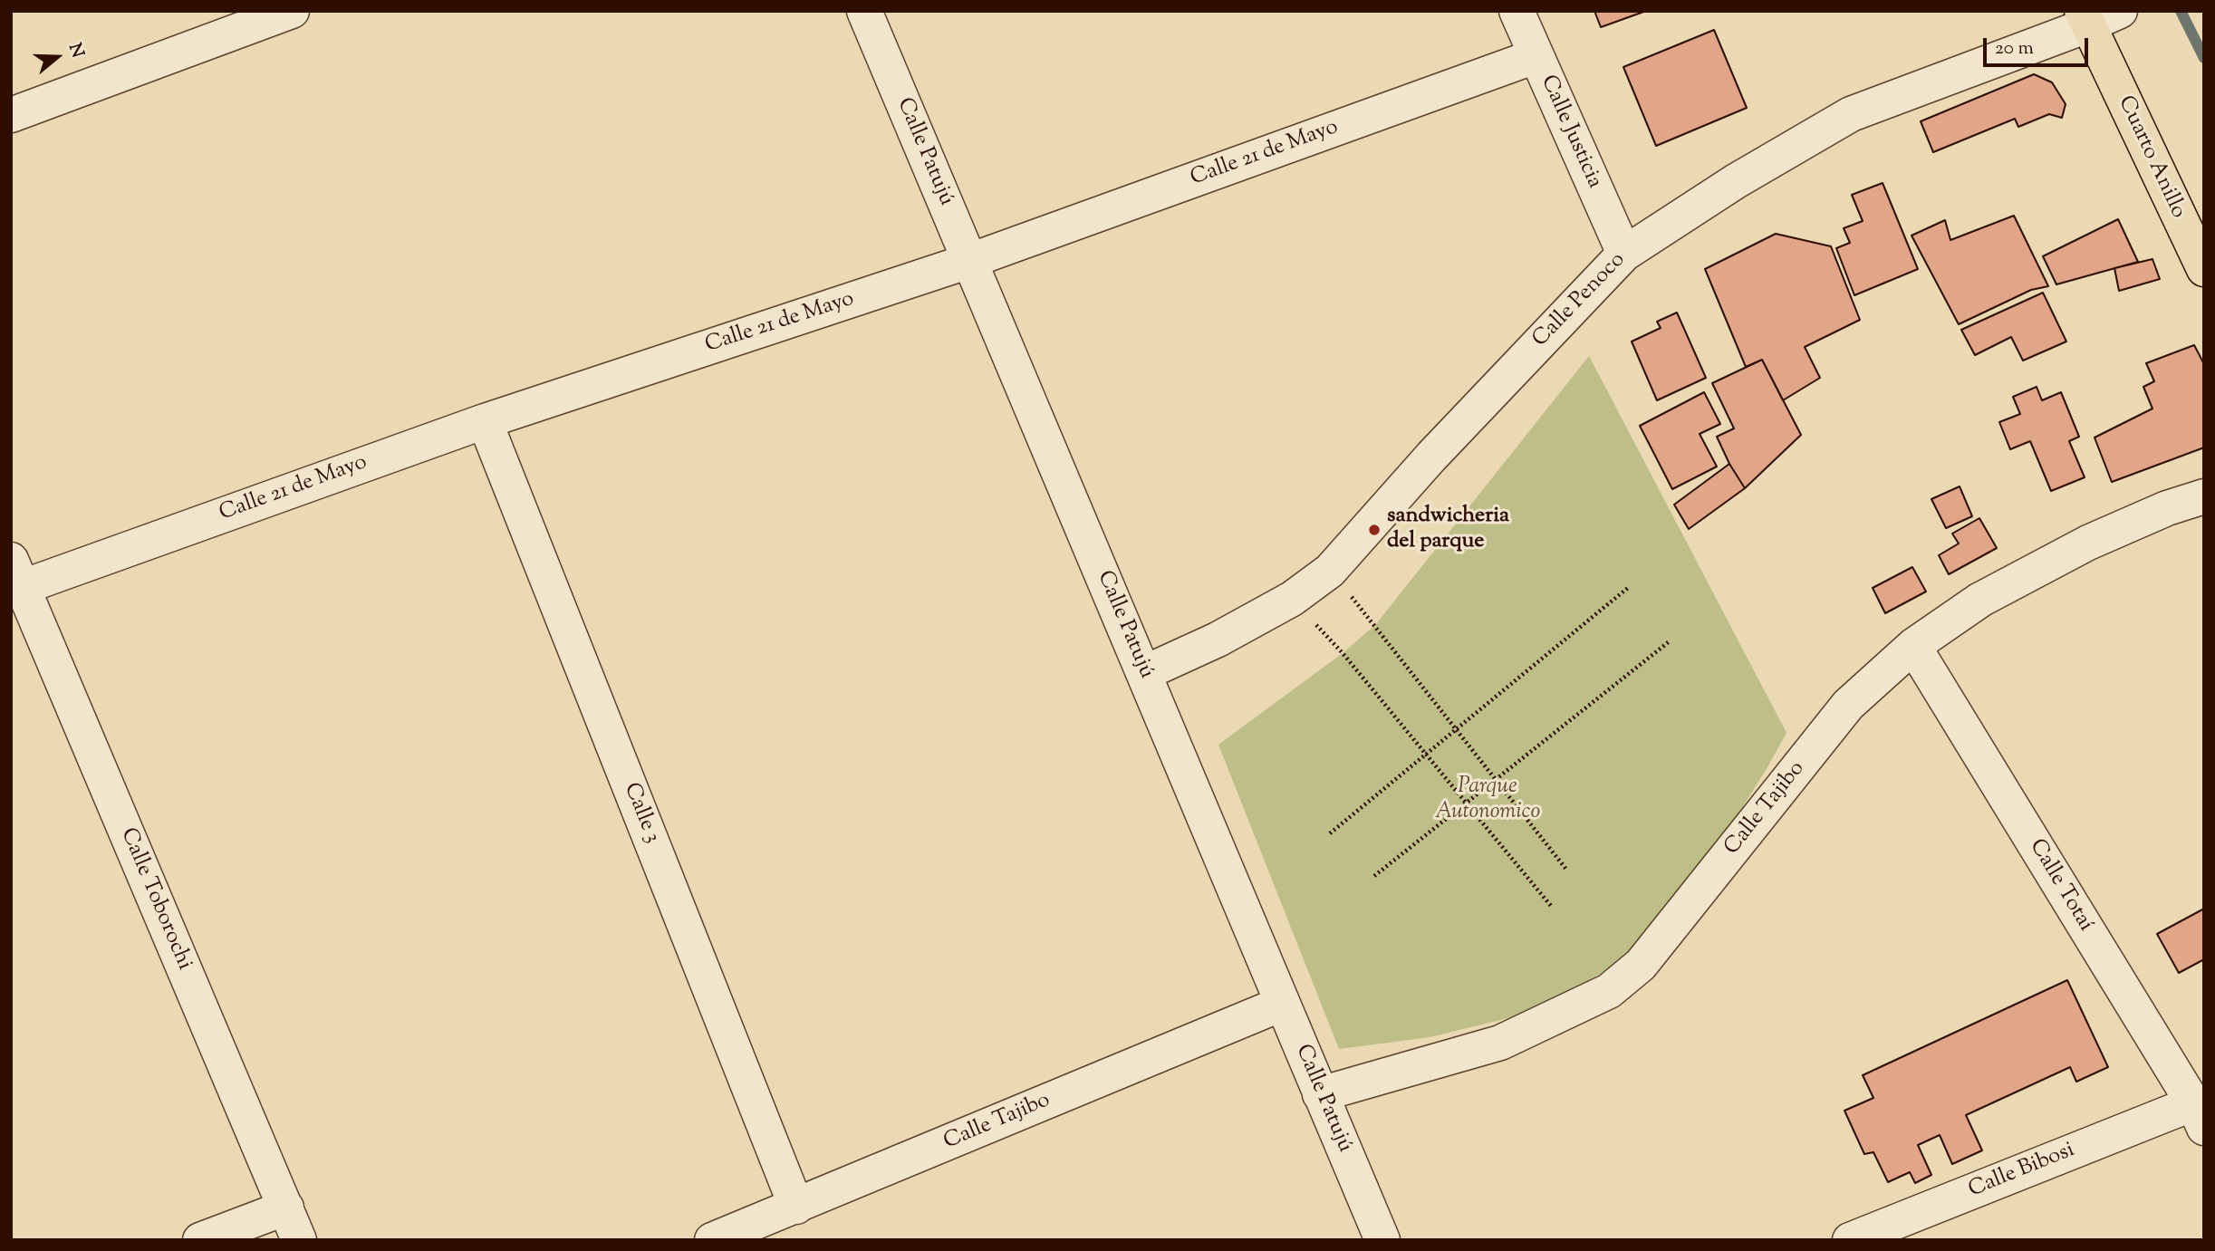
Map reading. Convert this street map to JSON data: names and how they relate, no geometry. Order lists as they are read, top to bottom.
{
  "streets": {
    "highway": ["Cuarto Anillo"],
    "street": [
      "Calle Justicia",
      "Calle Patujú",
      "Calle 21 de Mayo",
      "Calle Penoco",
      "Calle Tajibo",
      "Calle 3",
      "Calle Totaí",
      "Calle Toborochi",
      "Calle Bibosi"
    ]
  },
  "crossings": [
    ["Calle Justicia", "Calle 21 de Mayo"],
    ["Calle Justicia", "Calle Penoco"],
    ["Calle Patujú", "Calle 21 de Mayo"],
    ["Calle Patujú", "Calle Penoco"],
    ["Calle Patujú", "Calle Tajibo"],
    ["Calle 21 de Mayo", "Calle 3"],
    ["Calle 21 de Mayo", "Calle Toborochi"],
    ["Cuarto Anillo", "Calle Penoco"],
    ["Calle Tajibo", "Calle 3"],
    ["Calle Tajibo", "Calle Totaí"],
    ["Calle Totaí", "Calle Bibosi"]
  ],
  "parks": ["Parque Autonomico"],
  "places": ["sandwicheria del parque"],
  "scale_bar": "20 m",
  "north": "right"
}
